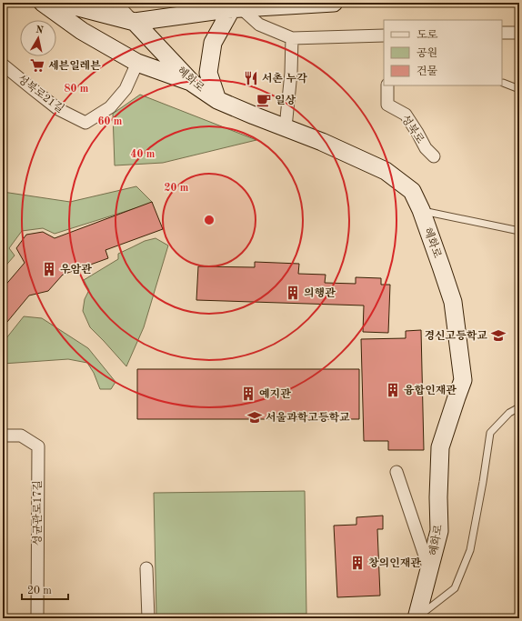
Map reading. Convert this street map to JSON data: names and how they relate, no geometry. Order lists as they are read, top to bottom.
{
  "streets": {
    "street": [
      "혜화로",
      "성북로21길",
      "성북로",
      "성균관로17길"
    ]
  },
  "places": {
    "supermarket": ["세븐일레븐"],
    "restaurant": ["서촌 누각"],
    "cafe": ["일상"],
    "building": [
      "우암관",
      "의행관",
      "융합인재관",
      "예지관",
      "창의인재관"
    ],
    "school or university": ["경신고등학교", "서울과학고등학교"]
  },
  "legend": ["도로", "공원", "건물"],
  "scale_bar": "20 m",
  "north": "top",
  "rings": [
    "80 m",
    "60 m",
    "40 m",
    "20 m"
  ]
}
